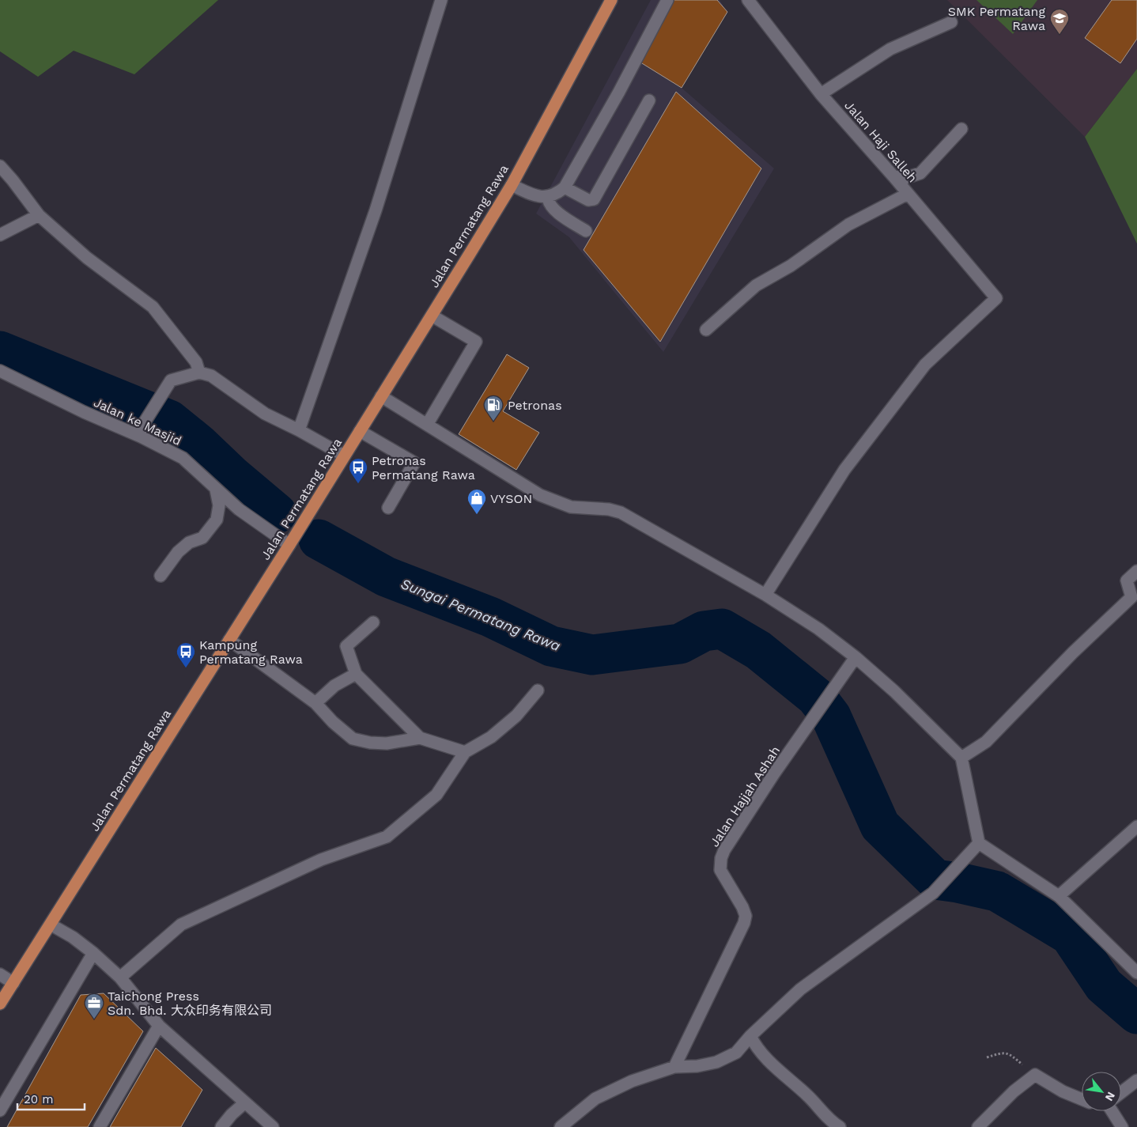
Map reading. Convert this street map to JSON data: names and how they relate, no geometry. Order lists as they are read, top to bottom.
{
  "streets": {
    "main road": ["Jalan Permatang Rawa"],
    "street": ["Jalan Haji Salleh", "Jalan ke Masjid", "Jalan Hajjah Ashah"]
  },
  "crossings": [
    ["Jalan Permatang Rawa", "Jalan ke Masjid"]
  ],
  "water": ["Sungai Permatang Rawa"],
  "places": {
    "school or university": ["SMK Permatang Rawa"],
    "fuel station": ["Petronas"],
    "bus stop": ["Petronas Permatang Rawa", "Kampung Permatang Rawa"],
    "shop": ["VYSON"],
    "office": ["Taichong Press Sdn. Bhd. 大众印务有限公司"]
  },
  "scale_bar": "20 m",
  "north": "bottom right"
}
